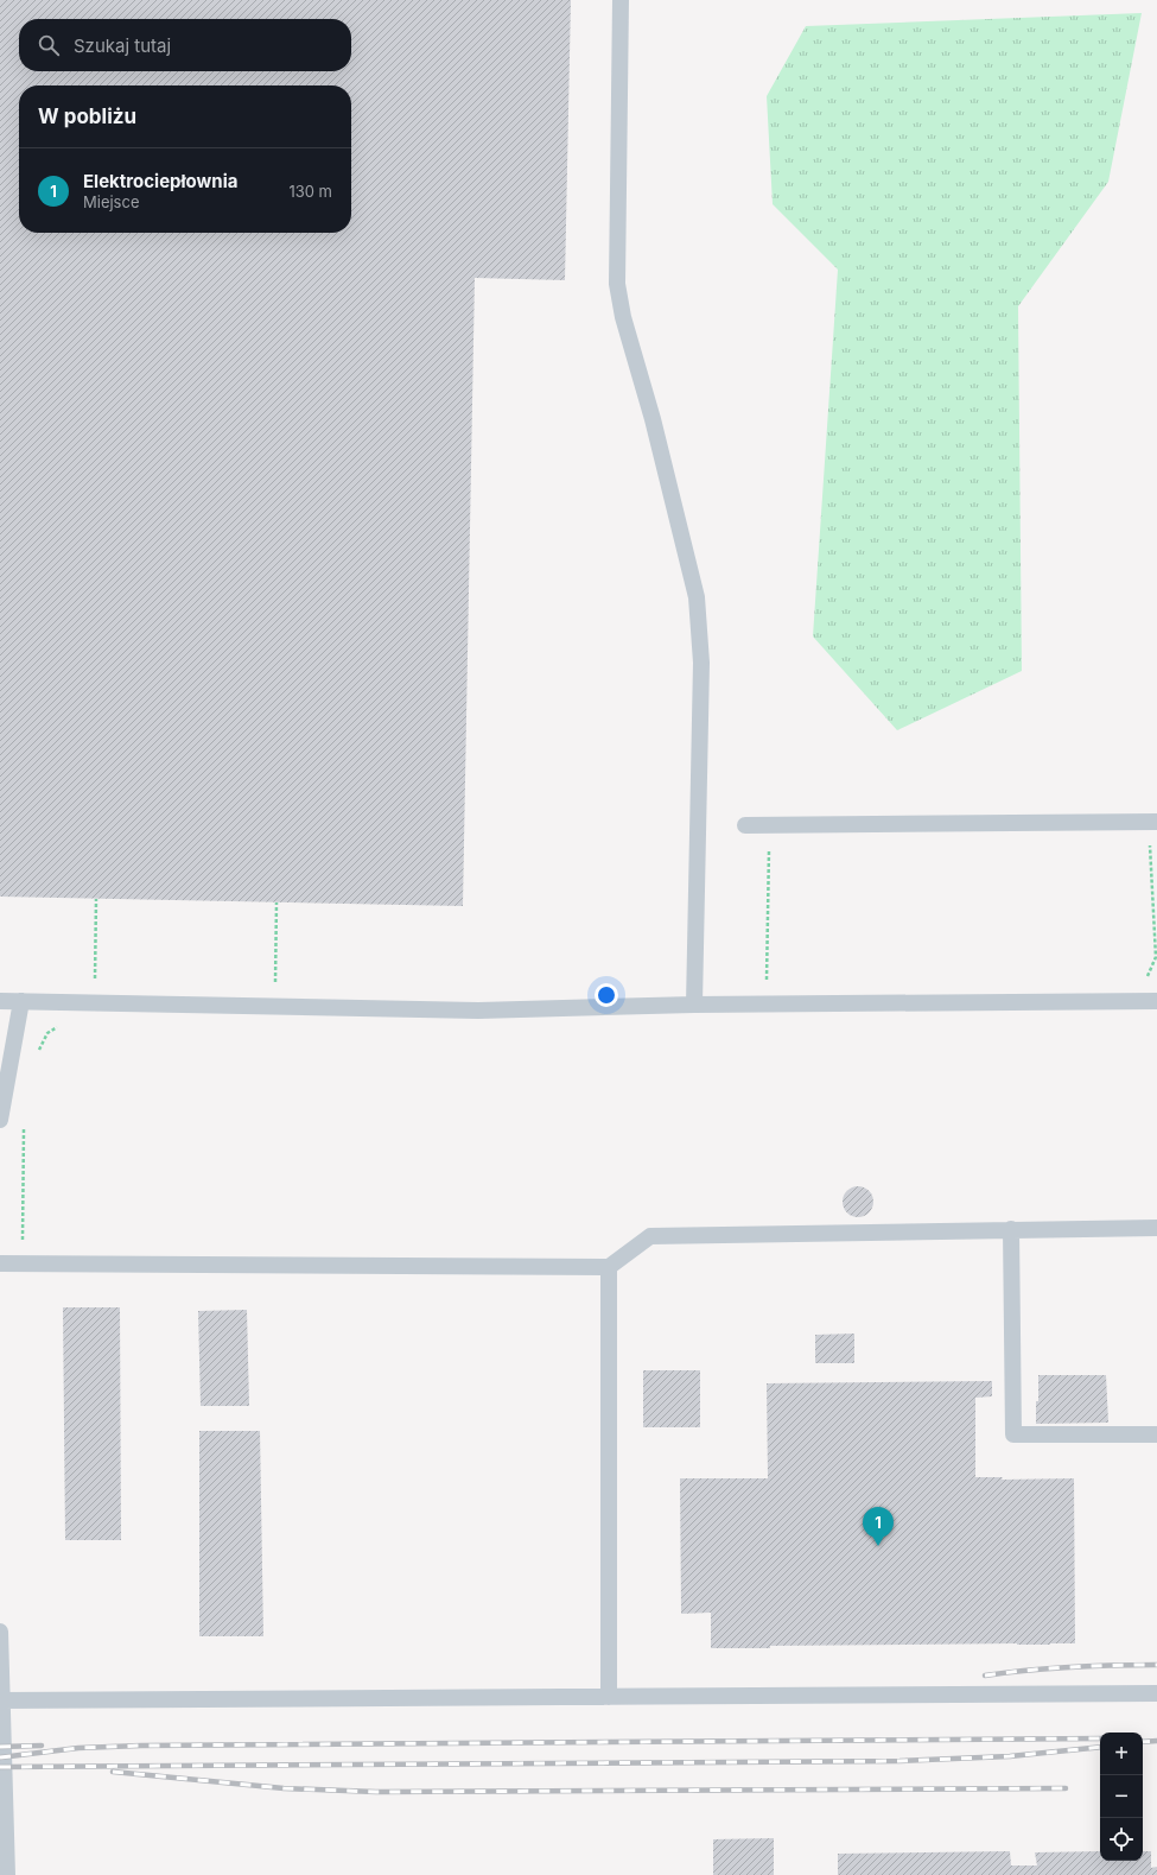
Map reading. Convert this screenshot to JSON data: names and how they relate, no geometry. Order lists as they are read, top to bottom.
{
  "page": {
    "search": "Szukaj tutaj",
    "heading": "W pobliżu",
    "list": [
      {
        "mark": "1",
        "name": "Elektrociepłownia",
        "note": "Miejsce",
        "value": "130 m"
      }
    ],
    "pins": "1",
    "map_buttons": ["+", "−"]
  }
}
